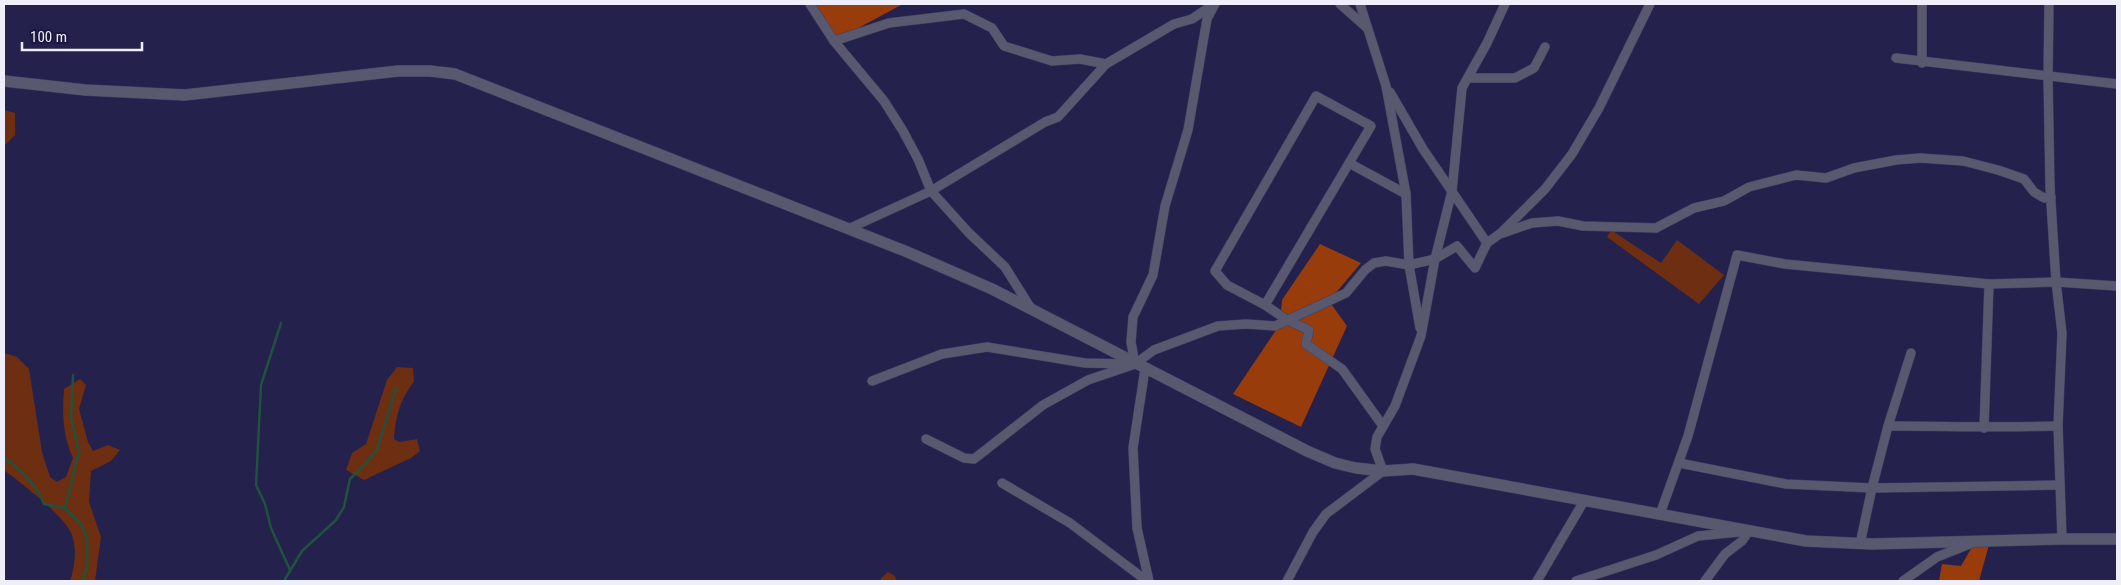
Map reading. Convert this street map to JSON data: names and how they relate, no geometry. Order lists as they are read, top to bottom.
{
  "scale_bar": "100 m"
}
